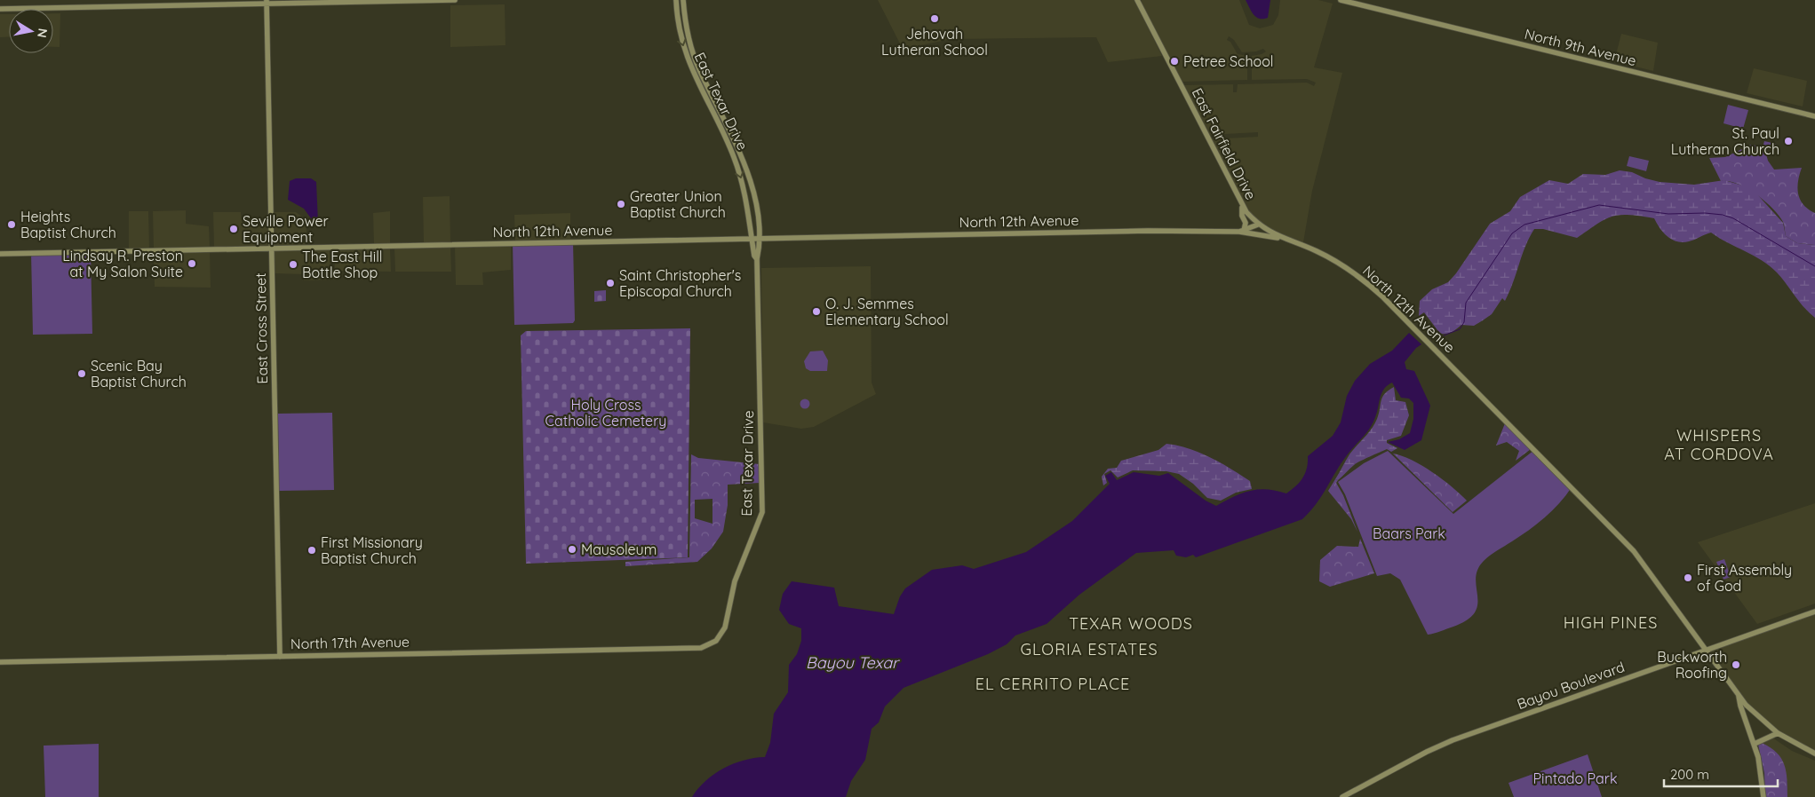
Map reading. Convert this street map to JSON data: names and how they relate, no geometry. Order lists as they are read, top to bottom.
{
  "streets": {
    "street": [
      "North 9th Avenue",
      "East Texar Drive",
      "East Fairfield Drive",
      "North 12th Avenue",
      "East Cross Street",
      "North 17th Avenue",
      "Bayou Boulevard"
    ]
  },
  "crossings": [
    ["East Texar Drive", "North 12th Avenue"],
    ["East Texar Drive", "North 17th Avenue"],
    ["East Fairfield Drive", "North 12th Avenue"],
    ["North 12th Avenue", "East Cross Street"],
    ["North 12th Avenue", "Bayou Boulevard"],
    ["East Cross Street", "North 17th Avenue"]
  ],
  "districts": [
    "WHISPERS AT CORDOVA",
    "HIGH PINES",
    "TEXAR WOODS",
    "GLORIA ESTATES",
    "EL CERRITO PLACE"
  ],
  "water": ["Bayou Texar"],
  "parks": ["Holy Cross Catholic Cemetery", "Baars Park", "Pintado Park"],
  "places": [
    "Jehovah Lutheran School",
    "Petree School",
    "St. Paul Lutheran Church",
    "Greater Union Baptist Church",
    "Heights Baptist Church",
    "Seville Power Equipment",
    "Lindsay R. Preston at My Salon Suite",
    "The East Hill Bottle Shop",
    "Saint Christopher's Episcopal Church",
    "O. J. Semmes Elementary School",
    "Scenic Bay Baptist Church",
    "Mausoleum",
    "First Missionary Baptist Church",
    "First Assembly of God",
    "Buckworth Roofing"
  ],
  "scale_bar": "200 m",
  "north": "right"
}
